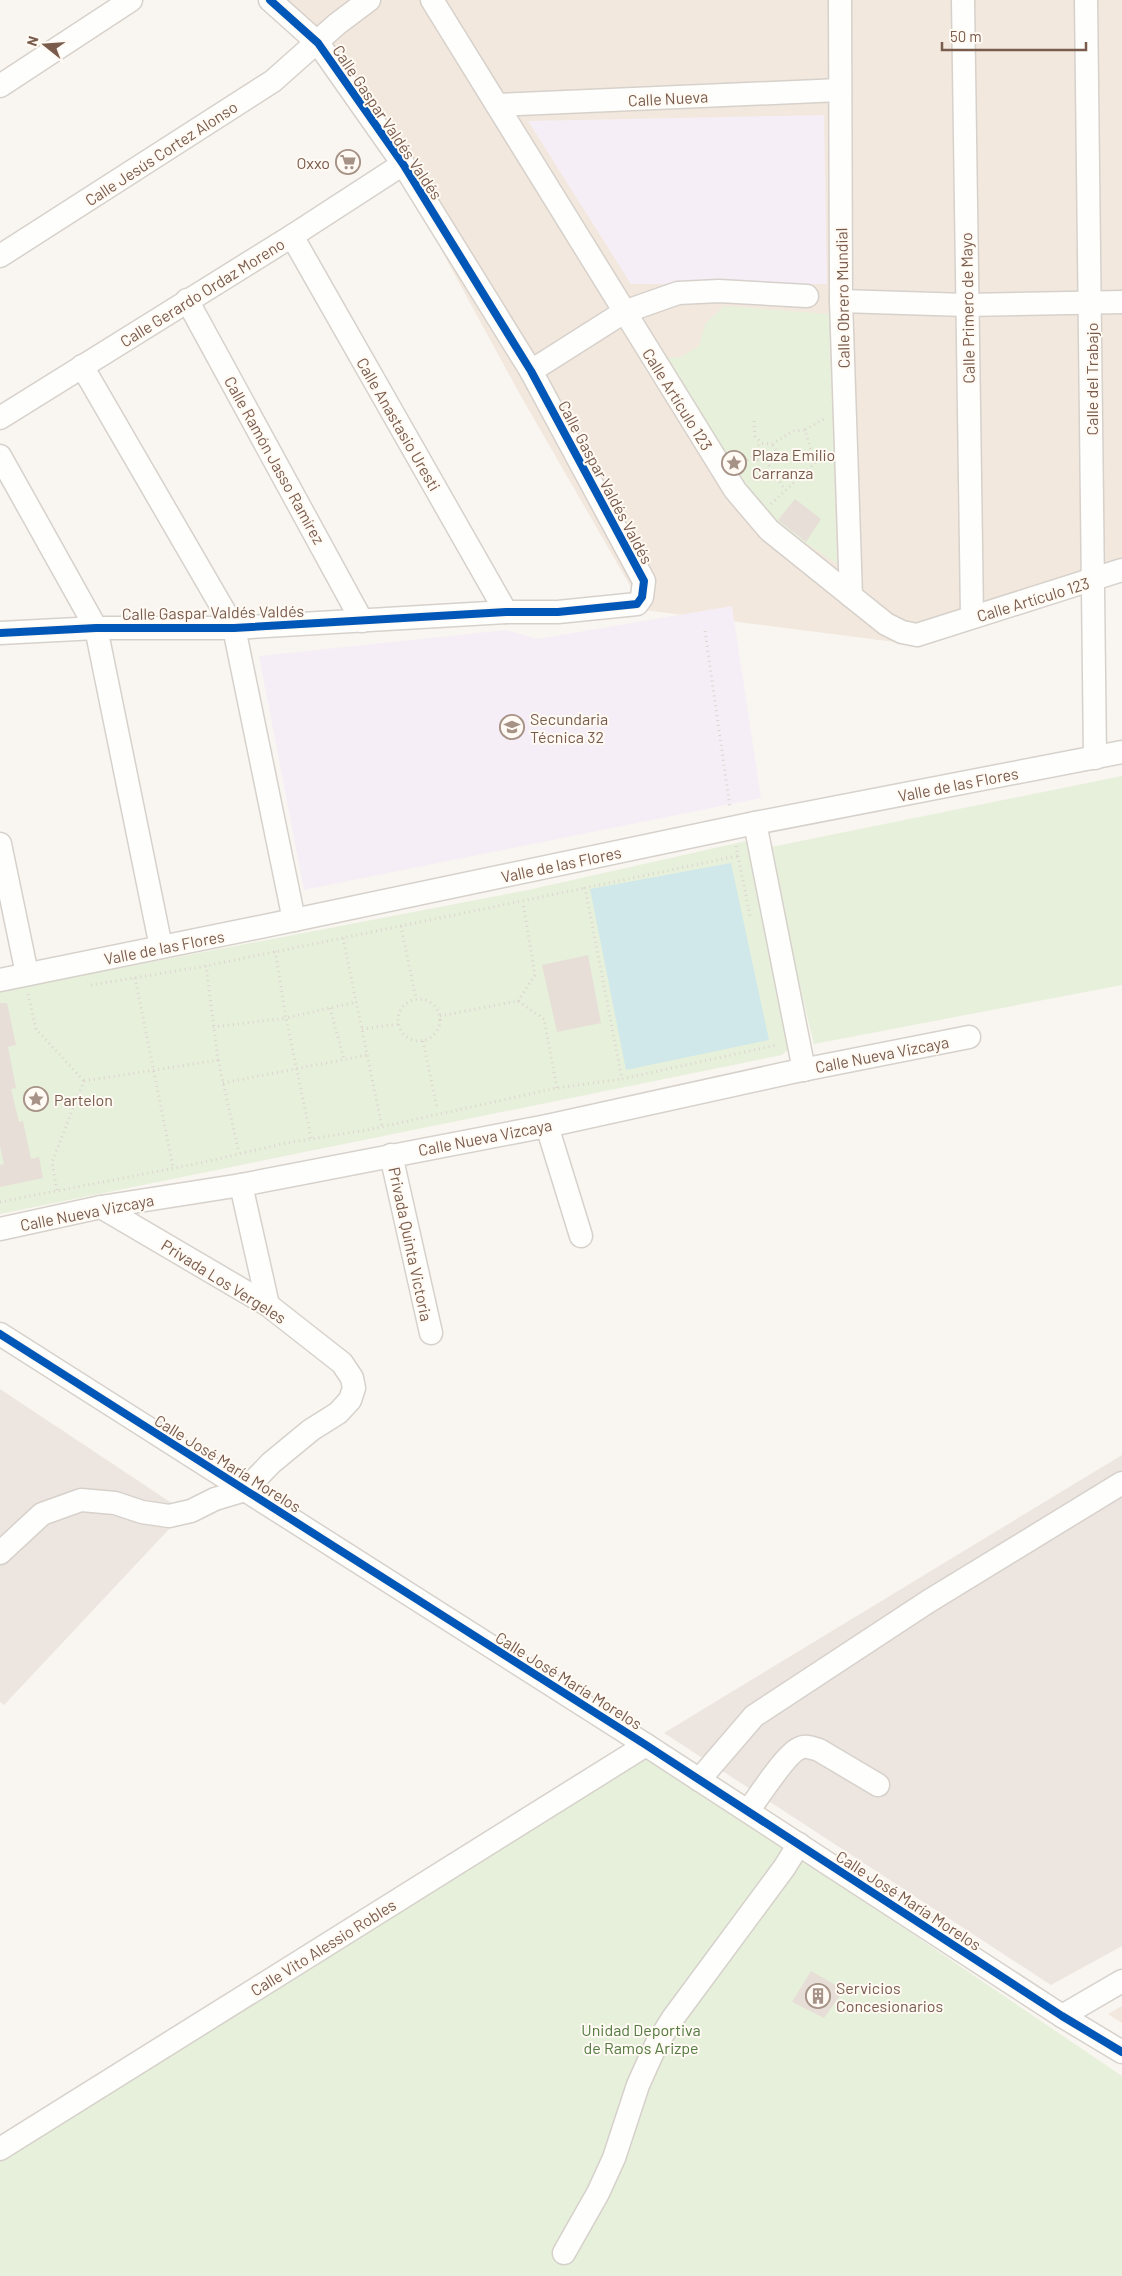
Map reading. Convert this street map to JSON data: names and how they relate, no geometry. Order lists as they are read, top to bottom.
{
  "streets": {
    "street": [
      "Calle Nueva",
      "Calle Gaspar Valdés Valdés",
      "Calle Jesús Cortez Alonso",
      "Calle Gerardo Ordaz Moreno",
      "Calle Obrero Mundial",
      "Calle Primero de Mayo",
      "Calle del Trabajo",
      "Calle Artículo 123",
      "Calle Anastasio Uresti",
      "Calle Ramón Jasso Ramírez",
      "Valle de las Flores",
      "Calle Nueva Vizcaya",
      "Privada Quinta Victoria",
      "Privada Los Vergeles",
      "Calle José María Morelos",
      "Calle Vito Alessio Robles"
    ]
  },
  "crossings": [
    ["Calle Nueva", "Calle Obrero Mundial"],
    ["Calle Nueva", "Calle Artículo 123"],
    ["Calle Gaspar Valdés Valdés", "Calle Jesús Cortez Alonso"],
    ["Calle Gaspar Valdés Valdés", "Calle Gerardo Ordaz Moreno"],
    ["Calle Gaspar Valdés Valdés", "Calle Anastasio Uresti"],
    ["Calle Gaspar Valdés Valdés", "Calle Ramón Jasso Ramírez"],
    ["Calle Gerardo Ordaz Moreno", "Calle Anastasio Uresti"],
    ["Calle Gerardo Ordaz Moreno", "Calle Ramón Jasso Ramírez"],
    ["Calle Obrero Mundial", "Calle Artículo 123"],
    ["Calle Primero de Mayo", "Calle Artículo 123"],
    ["Calle del Trabajo", "Calle Artículo 123"],
    ["Calle del Trabajo", "Valle de las Flores"],
    ["Calle Nueva Vizcaya", "Privada Quinta Victoria"],
    ["Calle Nueva Vizcaya", "Privada Los Vergeles"],
    ["Privada Los Vergeles", "Calle José María Morelos"],
    ["Calle José María Morelos", "Calle Vito Alessio Robles"]
  ],
  "parks": ["Unidad Deportiva de Ramos Arizpe"],
  "places": {
    "supermarket": ["Oxxo"],
    "place": ["Plaza Emilio Carranza", "Partelon"],
    "school or university": ["Secundaria Técnica 32"],
    "building": ["Servicios Concesionarios"]
  },
  "scale_bar": "50 m",
  "north": "left"
}
